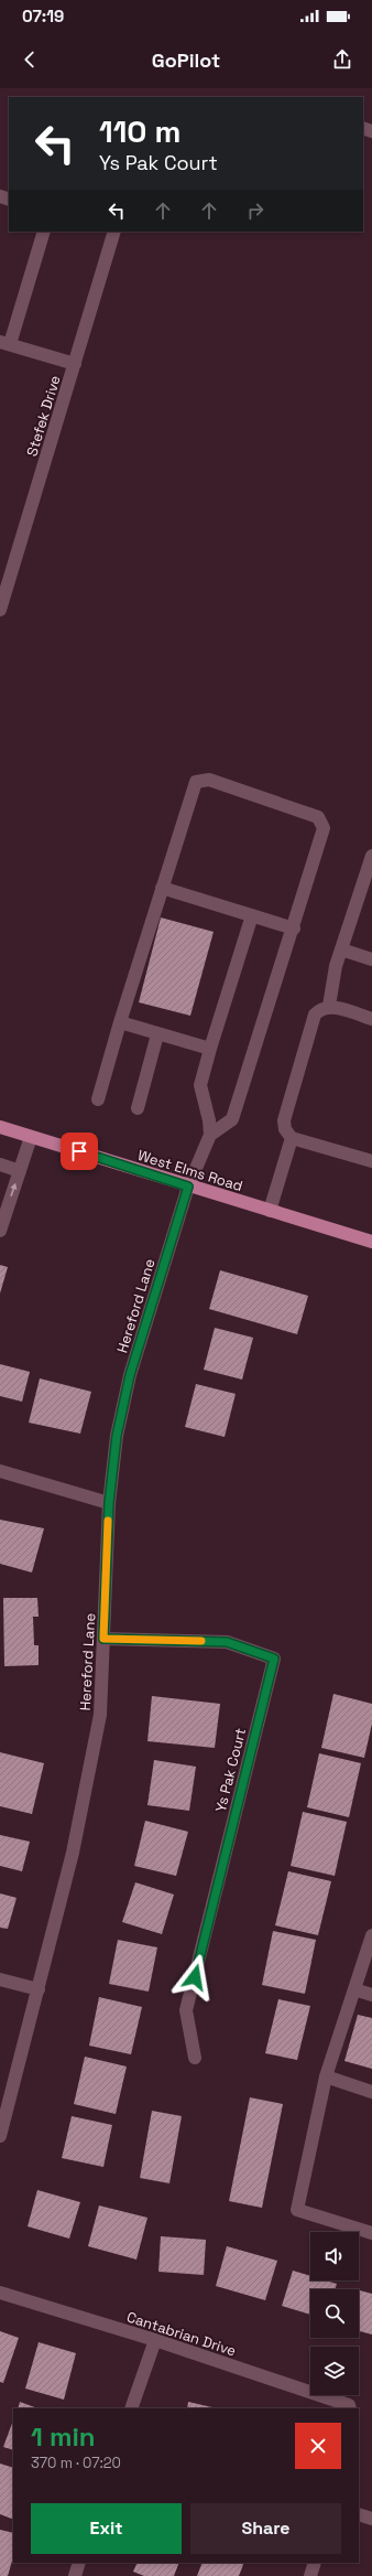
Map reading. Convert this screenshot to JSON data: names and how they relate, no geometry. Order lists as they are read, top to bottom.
{
  "streets": {
    "main road": ["West Elms Road"],
    "street": [
      "Stefek Drive",
      "Hereford Lane",
      "Ys Pak Court",
      "Cantabrian Drive"
    ]
  },
  "crossings": [
    ["West Elms Road", "Hereford Lane"],
    ["Hereford Lane", "Ys Pak Court"]
  ],
  "page": {
    "status": "07:19",
    "header": "GoPilot",
    "turn": ["110 m", "Ys Pak Court"],
    "heading": ["1 min", "370 m · 07:20"],
    "buttons": ["Exit", "Share"]
  }
}
